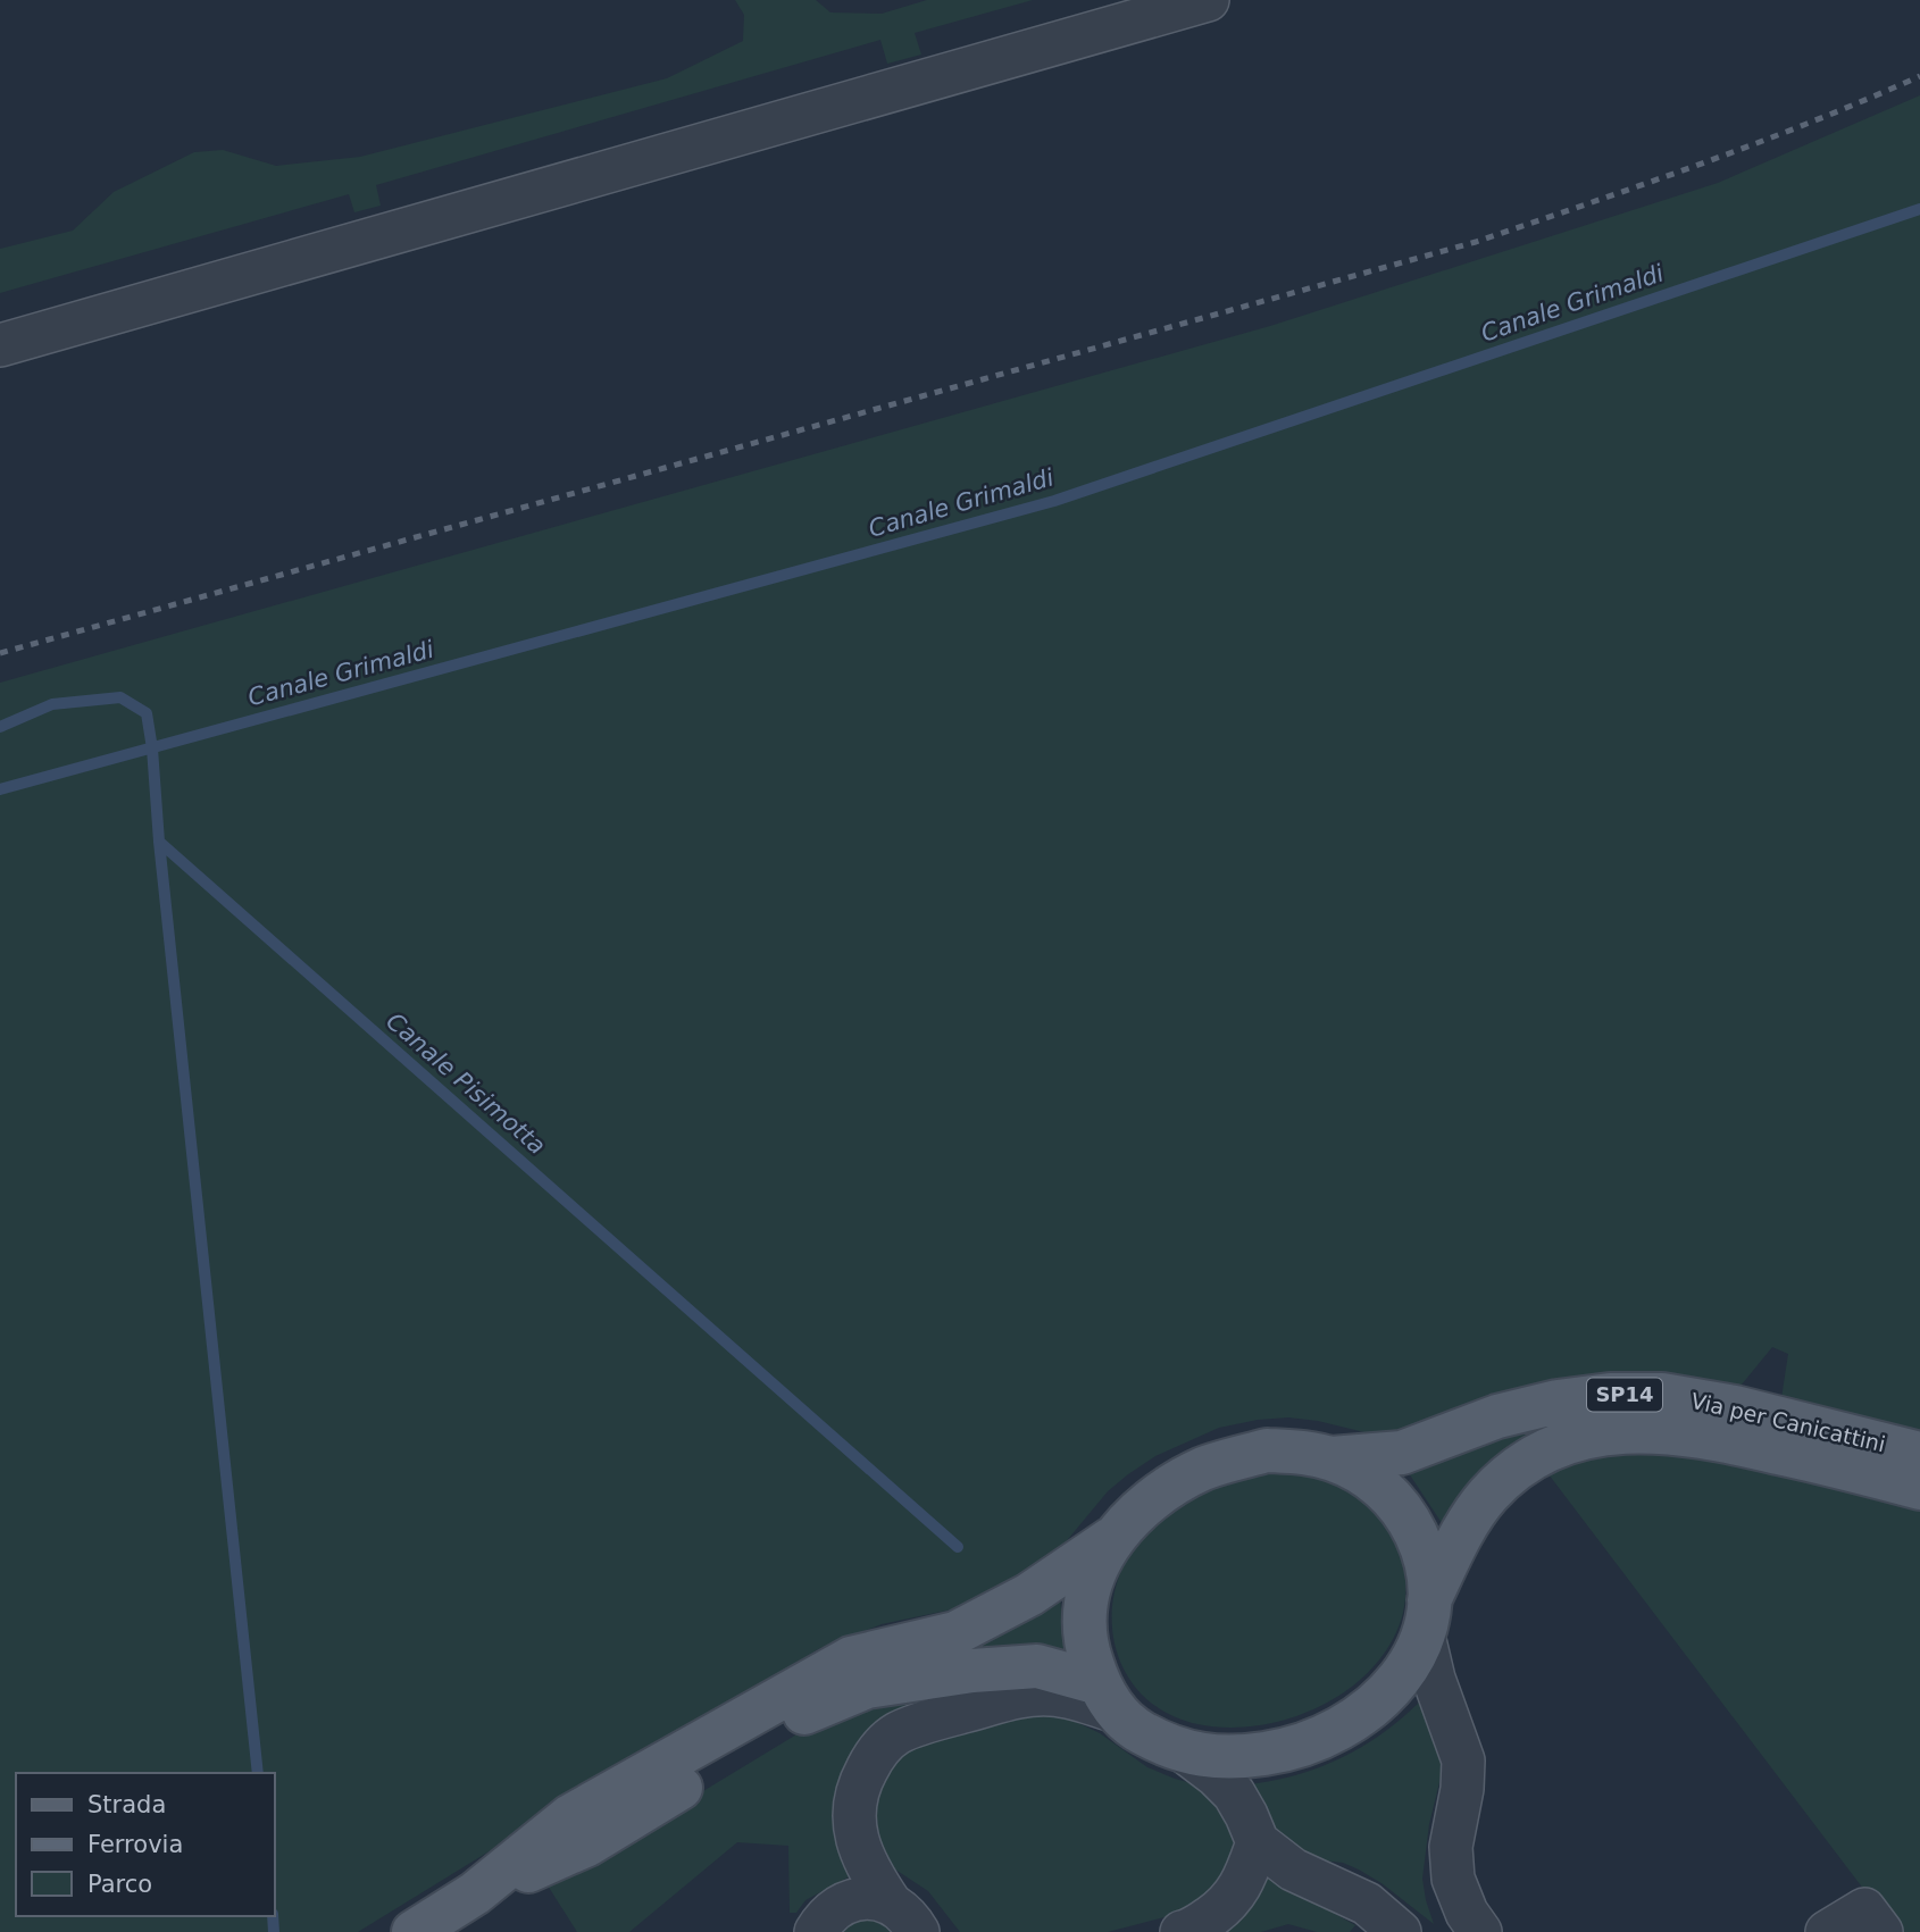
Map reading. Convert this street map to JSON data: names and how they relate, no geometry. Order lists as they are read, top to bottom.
{
  "streets": {
    "main road": ["SP14", "Via per Canicattini"]
  },
  "water": ["Canale Grimaldi", "Canale Pisimotta"],
  "legend": ["Strada", "Ferrovia", "Parco"]
}
